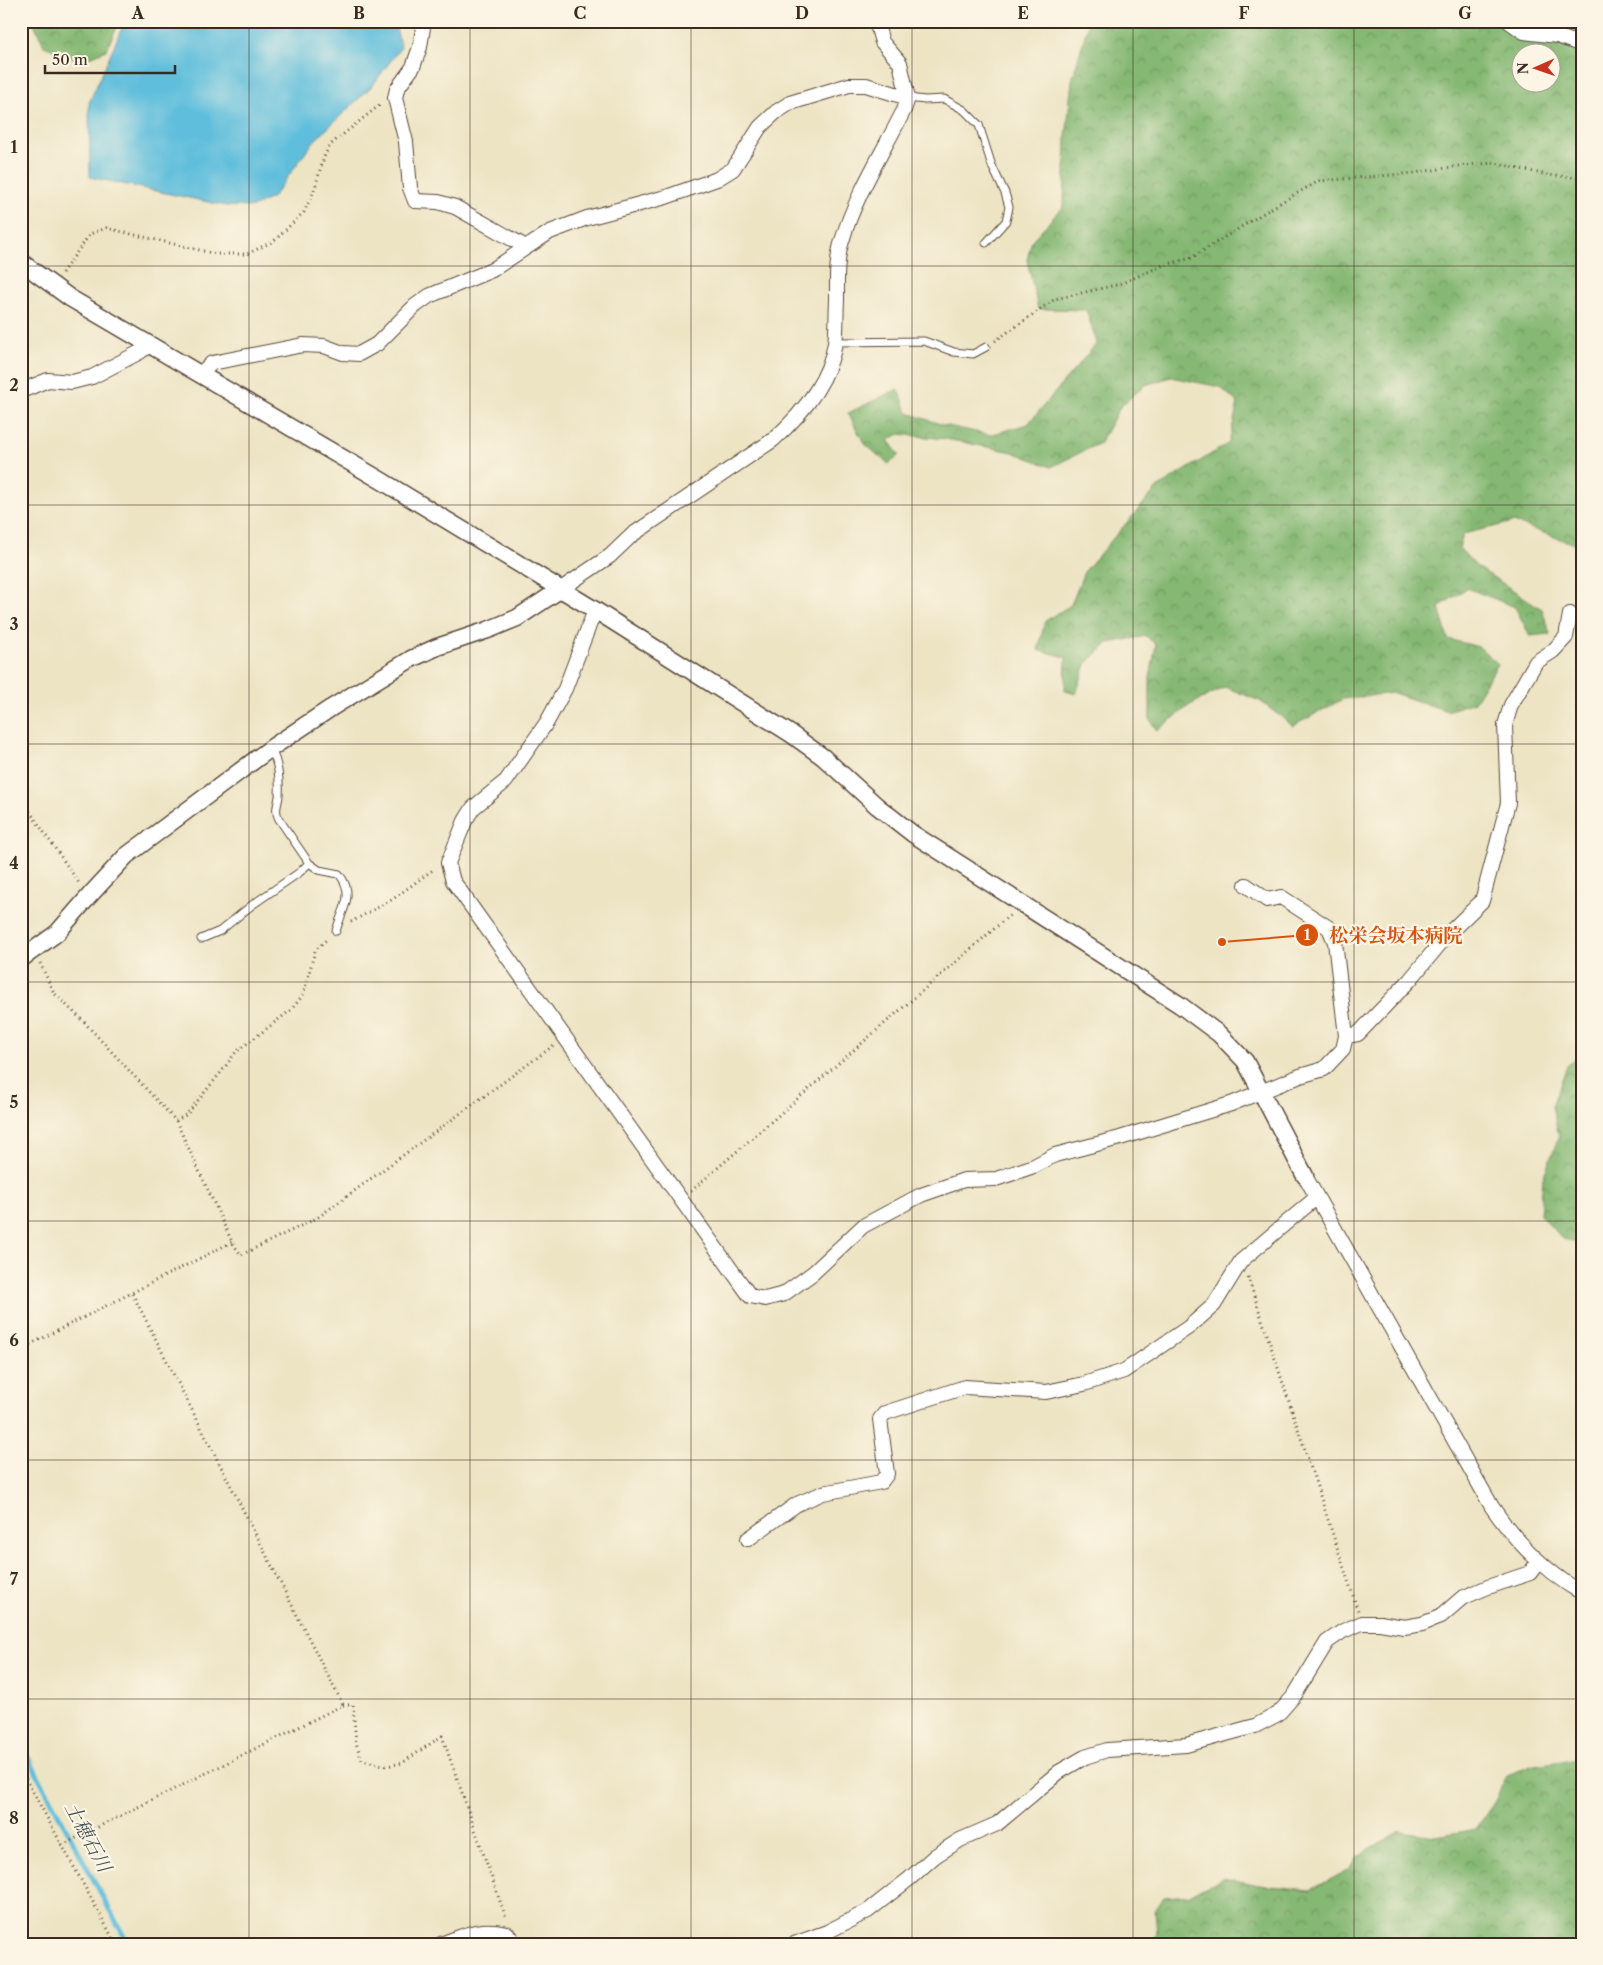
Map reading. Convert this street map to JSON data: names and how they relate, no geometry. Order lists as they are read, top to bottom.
{
  "water": ["土穂石川"],
  "places": ["松栄会坂本病院"],
  "scale_bar": "50 m",
  "north": "left",
  "grid": {
    "columns": [
      "A",
      "B",
      "C",
      "D",
      "E",
      "F",
      "G"
    ],
    "rows": [
      "1",
      "2",
      "3",
      "4",
      "5",
      "6",
      "7",
      "8"
    ]
  }
}
